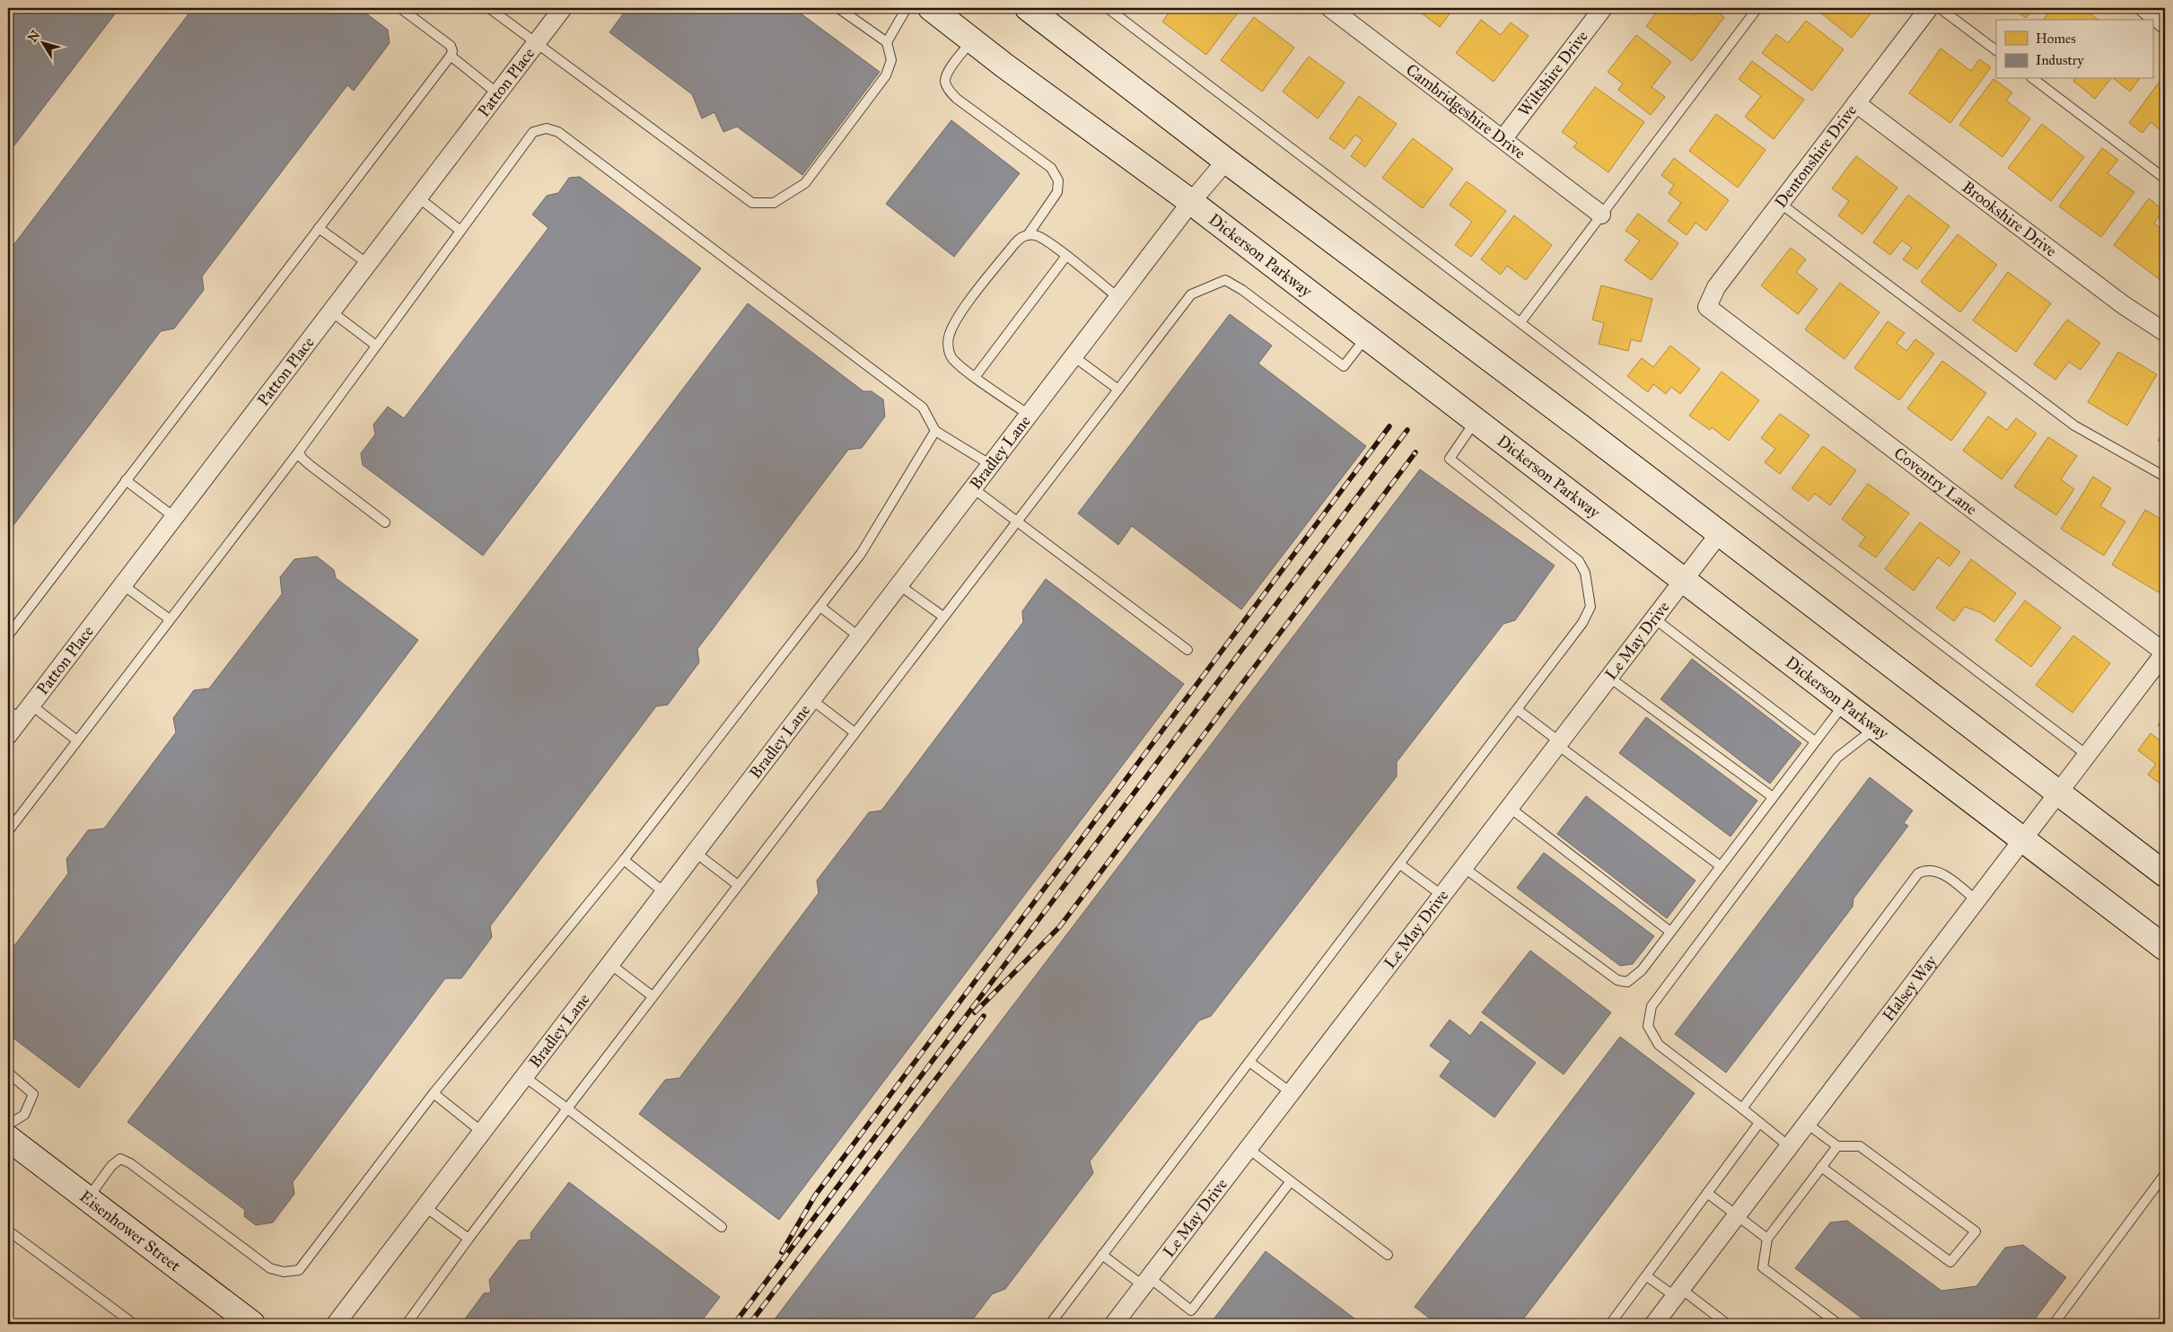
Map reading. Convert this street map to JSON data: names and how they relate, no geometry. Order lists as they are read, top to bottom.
{
  "streets": {
    "main road": ["Dickerson Parkway", "Eisenhower Street"],
    "street": [
      "Wiltshire Drive",
      "Patton Place",
      "Cambridgeshire Drive",
      "Dentonshire Drive",
      "Brookshire Drive",
      "Bradley Lane",
      "Coventry Lane",
      "Le May Drive",
      "Halsey Way"
    ]
  },
  "crossings": [
    ["Wiltshire Drive", "Cambridgeshire Drive"],
    ["Dentonshire Drive", "Brookshire Drive"],
    ["Dentonshire Drive", "Coventry Lane"],
    ["Dickerson Parkway", "Bradley Lane"],
    ["Dickerson Parkway", "Le May Drive"],
    ["Dickerson Parkway", "Halsey Way"],
    ["Coventry Lane", "Halsey Way"]
  ],
  "legend": ["Homes", "Industry"],
  "north": "top left"
}
